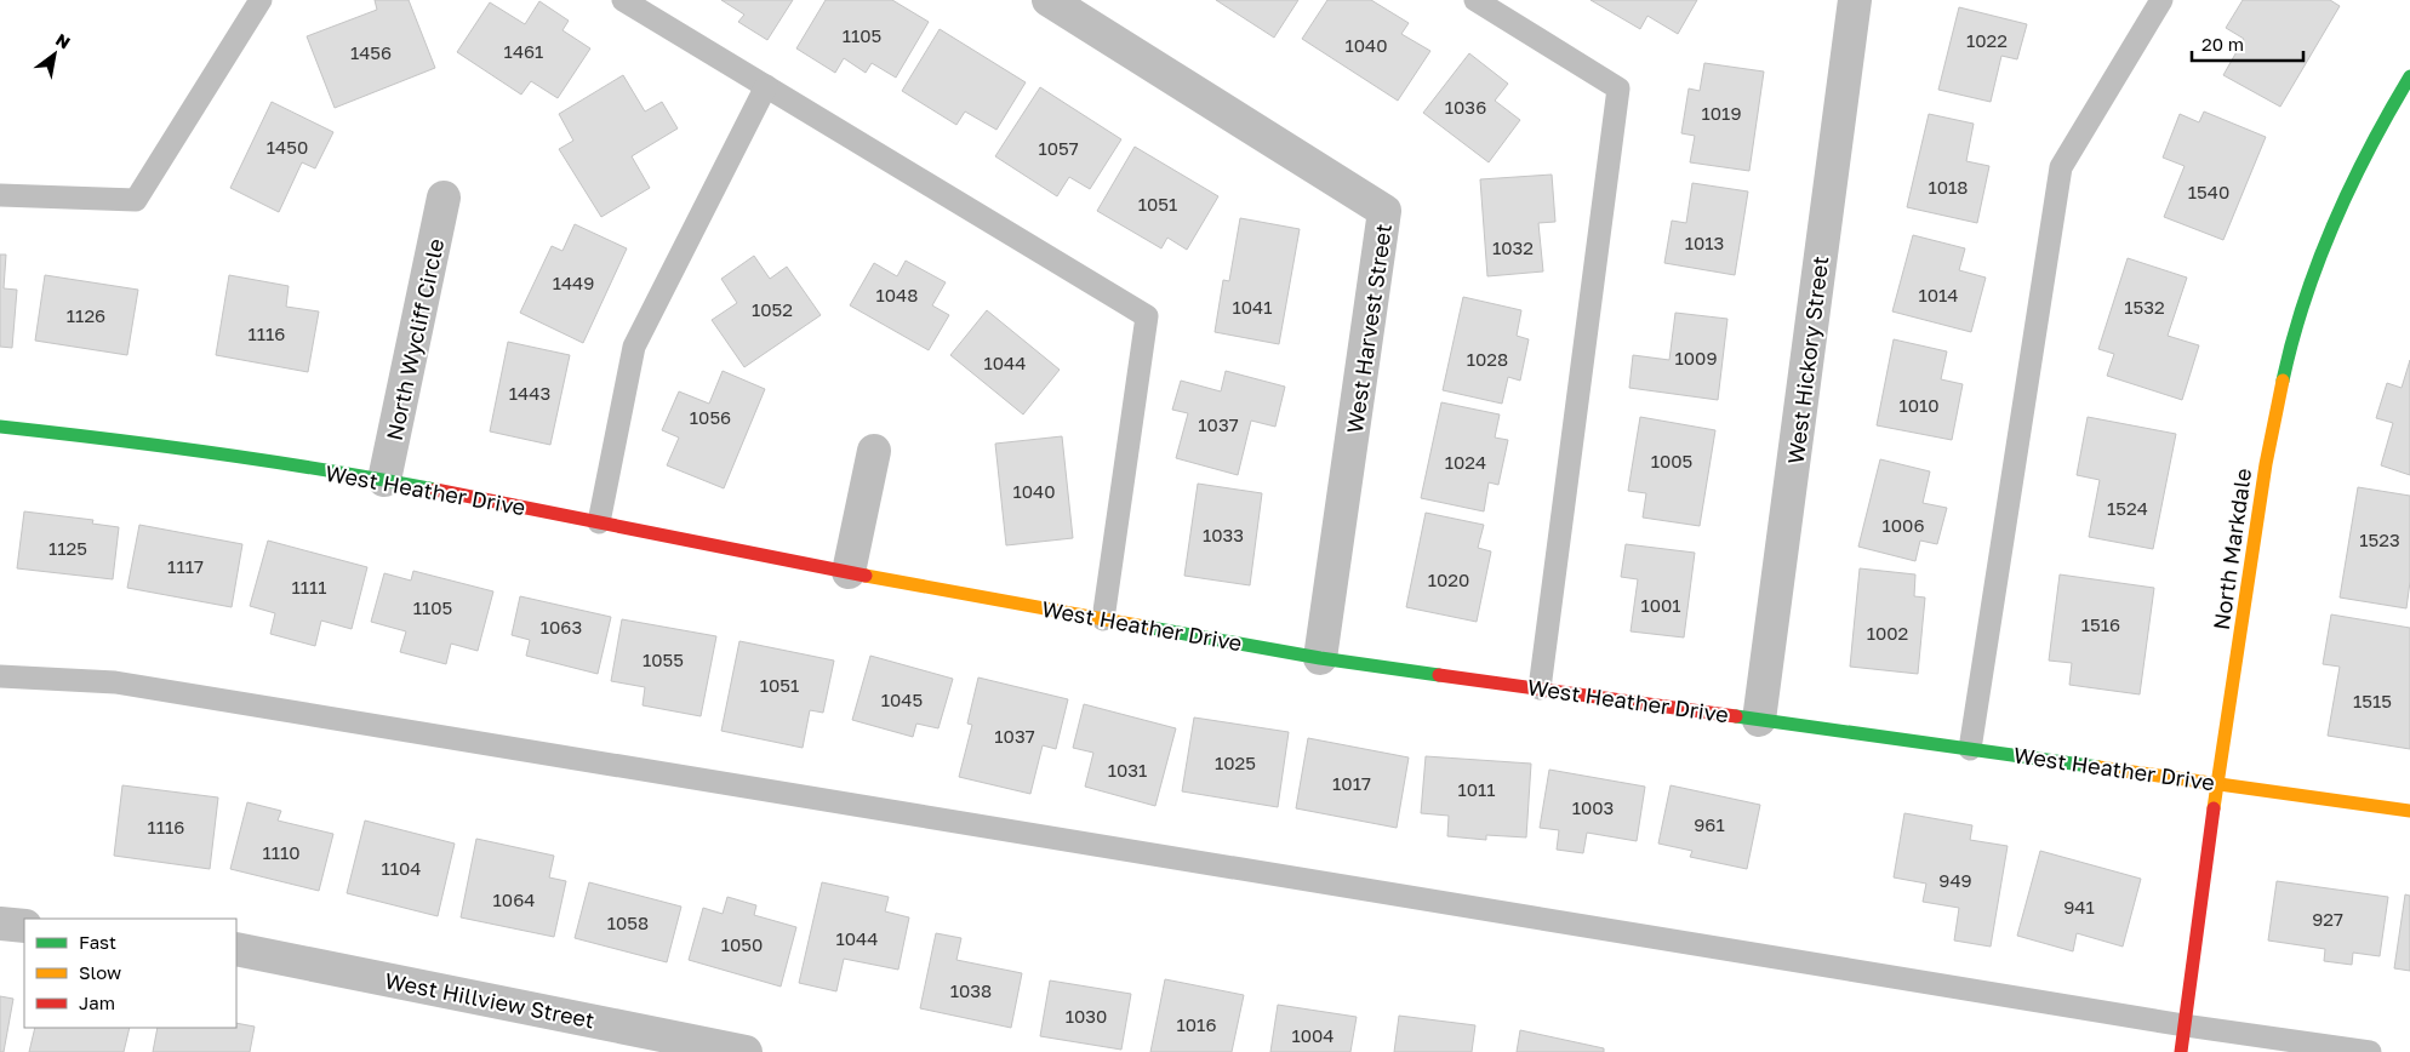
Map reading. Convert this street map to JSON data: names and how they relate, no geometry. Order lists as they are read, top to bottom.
{
  "streets": {
    "street": [
      "West Harvest Street",
      "North Wycliff Circle",
      "West Hickory Street",
      "West Heather Drive",
      "North Markdale",
      "West Hillview Street"
    ]
  },
  "crossings": [
    ["West Harvest Street", "West Heather Drive"],
    ["North Wycliff Circle", "West Heather Drive"],
    ["West Hickory Street", "West Heather Drive"],
    ["West Heather Drive", "North Markdale"]
  ],
  "house_numbers": [
    "1105",
    "1022",
    "1040",
    "1461",
    "1456",
    "1036",
    "1019",
    "1450",
    "1057",
    "1018",
    "1540",
    "1051",
    "1013",
    "1032",
    "1449",
    "1048",
    "1014",
    "1041",
    "1532",
    "1052",
    "1126",
    "1116",
    "1009",
    "1028",
    "1044",
    "1443",
    "1010",
    "1056",
    "1037",
    "1005",
    "1024",
    "1040",
    "1524",
    "1006",
    "1033",
    "1523",
    "1125",
    "1117",
    "1020",
    "1111",
    "1001",
    "1105",
    "1516",
    "1063",
    "1002",
    "1055",
    "1051",
    "1045",
    "1515",
    "1037",
    "1025",
    "1031",
    "1017",
    "1011",
    "1003",
    "961",
    "1116",
    "1110",
    "1104",
    "949",
    "1064",
    "941",
    "927",
    "1058",
    "1044",
    "1050",
    "1038",
    "1030",
    "1016",
    "1004"
  ],
  "legend": ["Fast", "Slow", "Jam"],
  "scale_bar": "20 m",
  "north": "top right"
}
